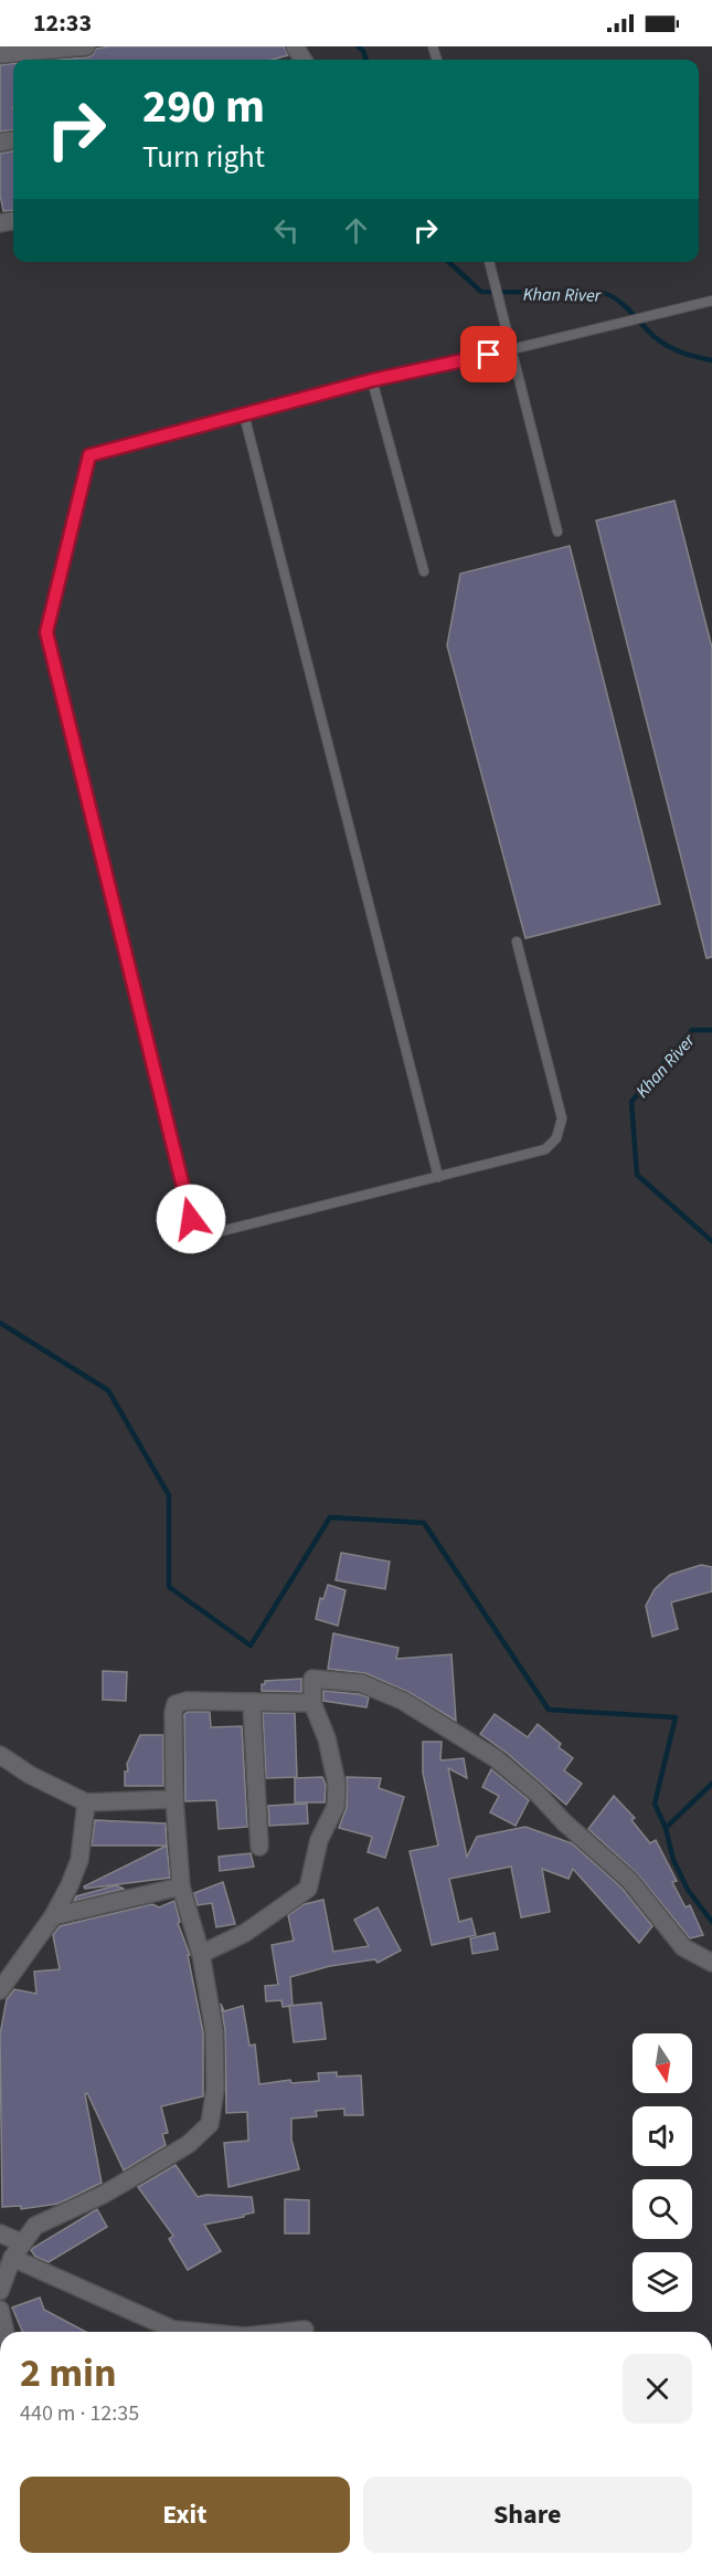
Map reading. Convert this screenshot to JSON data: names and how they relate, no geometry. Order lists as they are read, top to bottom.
{
  "water": ["Khan River"],
  "north": "bottom",
  "page": {
    "status": "12:33",
    "turn": ["290 m", "Turn right"],
    "heading": ["2 min", "440 m · 12:35"],
    "buttons": ["Exit", "Share"]
  }
}
